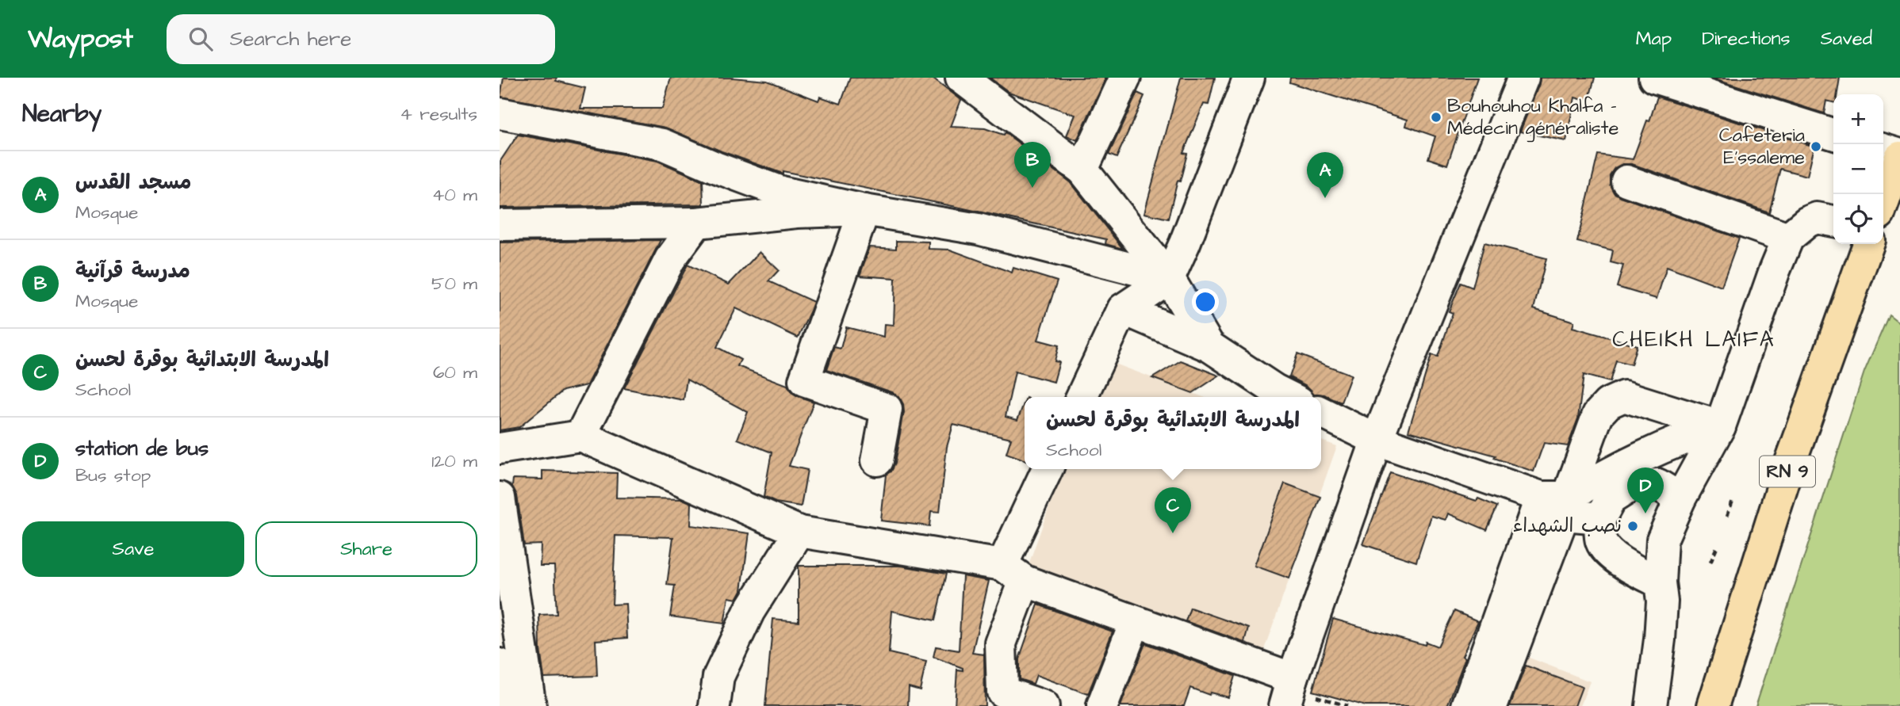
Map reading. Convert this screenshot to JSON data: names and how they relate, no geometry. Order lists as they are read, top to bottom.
{
  "streets": {
    "main road": ["RN 9"]
  },
  "districts": ["CHEIKH LAIFA"],
  "places": ["Bouhouhou Khalfa - Médecin généraliste", "Cafeteria E'ssaleme", "نصب الشهداء"],
  "page": {
    "header": "Waypost",
    "search": "Search here",
    "nav": ["Map", "Directions", "Saved"],
    "heading": ["Nearby", "4 results"],
    "map_buttons": ["+", "−"],
    "pins": [
      "B",
      "A",
      "D",
      "C"
    ],
    "list": [
      {
        "mark": "A",
        "name": "مسجد القدس",
        "note": "Mosque",
        "value": "40 m"
      },
      {
        "mark": "B",
        "name": "مدرسة قرآنية",
        "note": "Mosque",
        "value": "50 m"
      },
      {
        "mark": "C",
        "name": "المدرسة الابتدائية بوقرة لحسن",
        "note": "School",
        "value": "60 m"
      },
      {
        "mark": "D",
        "name": "station de bus",
        "note": "Bus stop",
        "value": "120 m"
      }
    ],
    "popup": ["المدرسة الابتدائية بوقرة لحسن", "School"],
    "buttons": ["Save", "Share"]
  }
}
